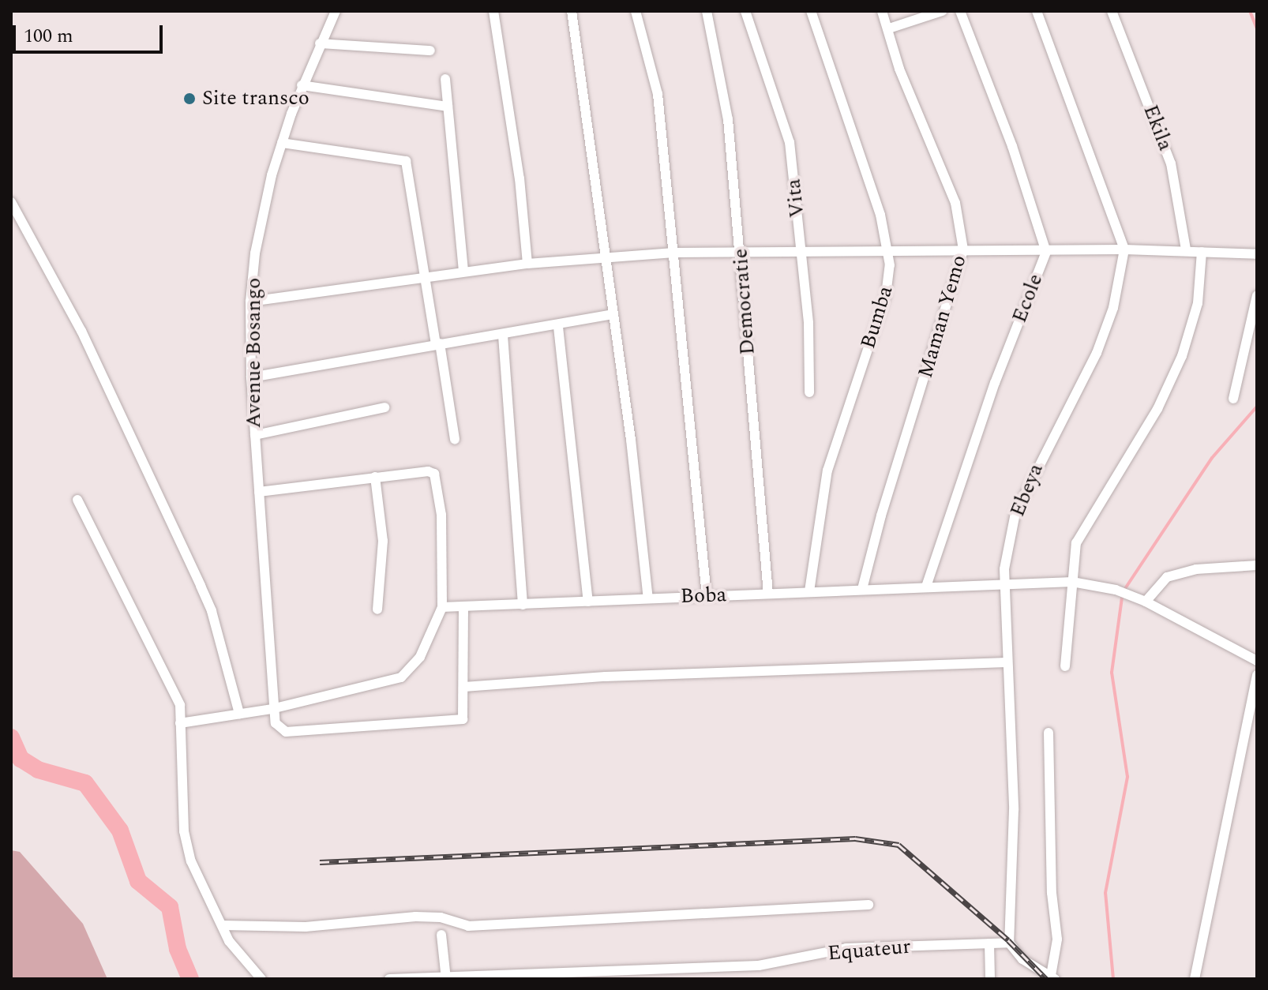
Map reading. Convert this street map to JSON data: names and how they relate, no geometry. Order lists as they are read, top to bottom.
{
  "streets": {
    "street": [
      "Ekila",
      "Vita",
      "Ecole",
      "Democratie",
      "Maman Yemo",
      "Bumba",
      "Avenue Bosango",
      "Ebeya",
      "Boba",
      "Equateur"
    ]
  },
  "crossings": [
    ["Ecole", "Boba"],
    ["Democratie", "Boba"],
    ["Maman Yemo", "Boba"],
    ["Bumba", "Boba"],
    ["Ebeya", "Boba"],
    ["Ebeya", "Equateur"]
  ],
  "places": ["Site transco"],
  "scale_bar": "100 m"
}
